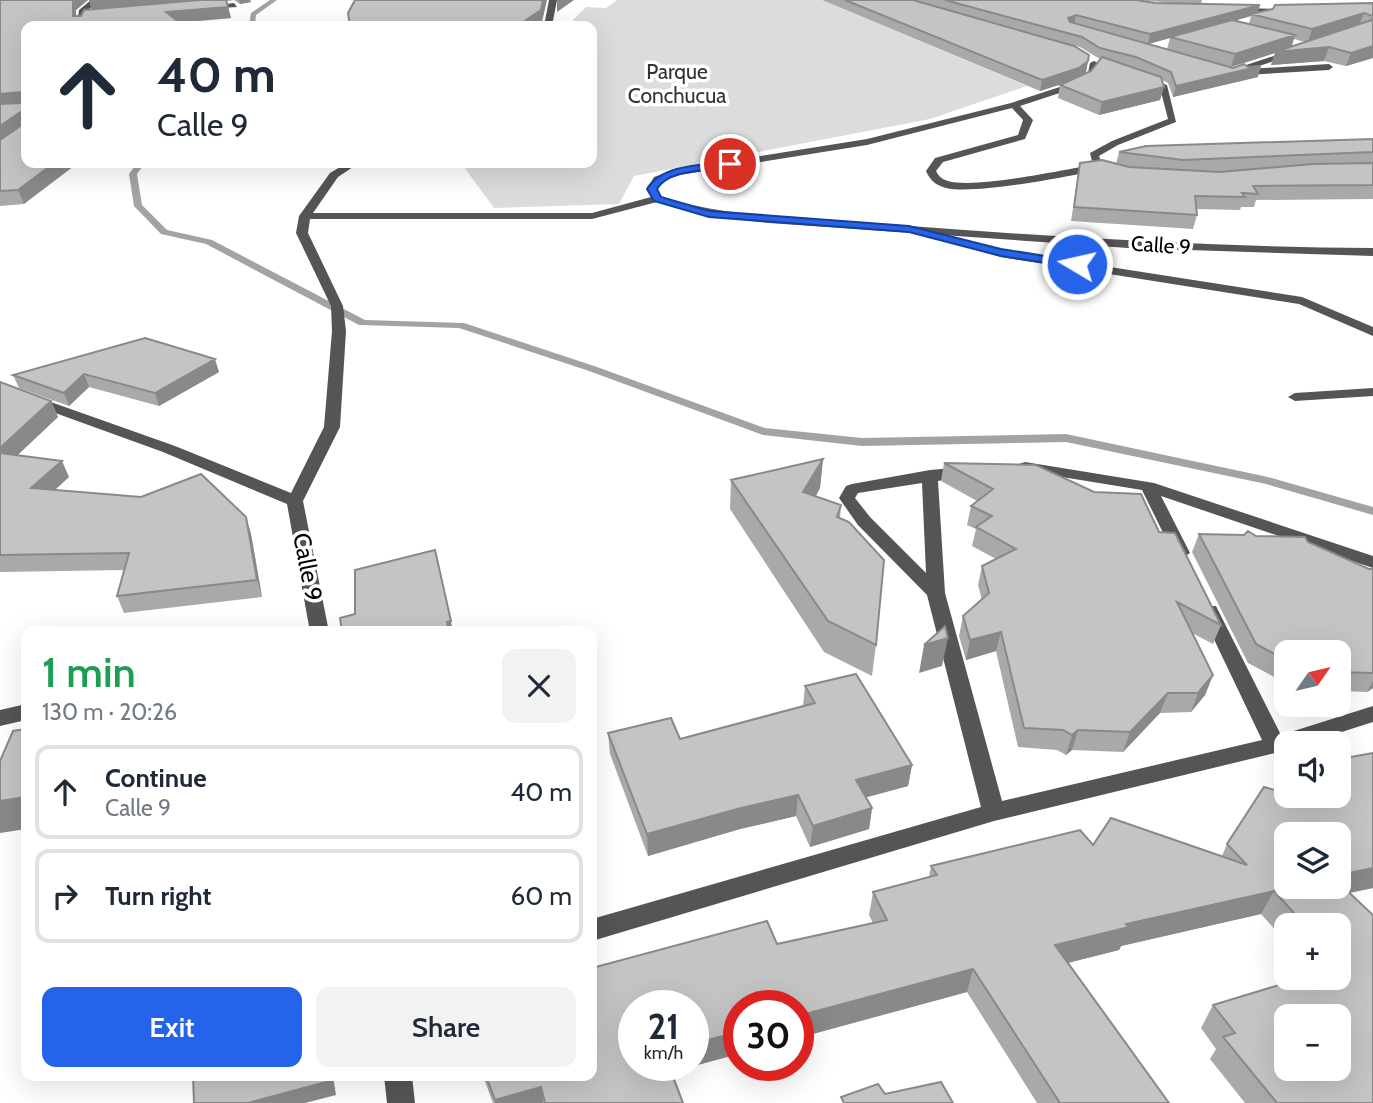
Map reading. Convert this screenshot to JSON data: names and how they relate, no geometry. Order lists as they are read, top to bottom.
{
  "streets": {
    "street": ["Calle 9"]
  },
  "parks": ["Parque Conchucua"],
  "north": "top right",
  "page": {
    "turn": ["40 m", "Calle 9"],
    "heading": ["1 min", "130 m · 20:26"],
    "map_buttons": ["+", "−"],
    "list": [
      {
        "name": "Continue",
        "note": "Calle 9",
        "value": "40 m"
      },
      {
        "name": "Turn right",
        "value": "60 m"
      }
    ],
    "buttons": ["Exit", "Share"],
    "speed": "21 km/h",
    "limit": "30"
  }
}
